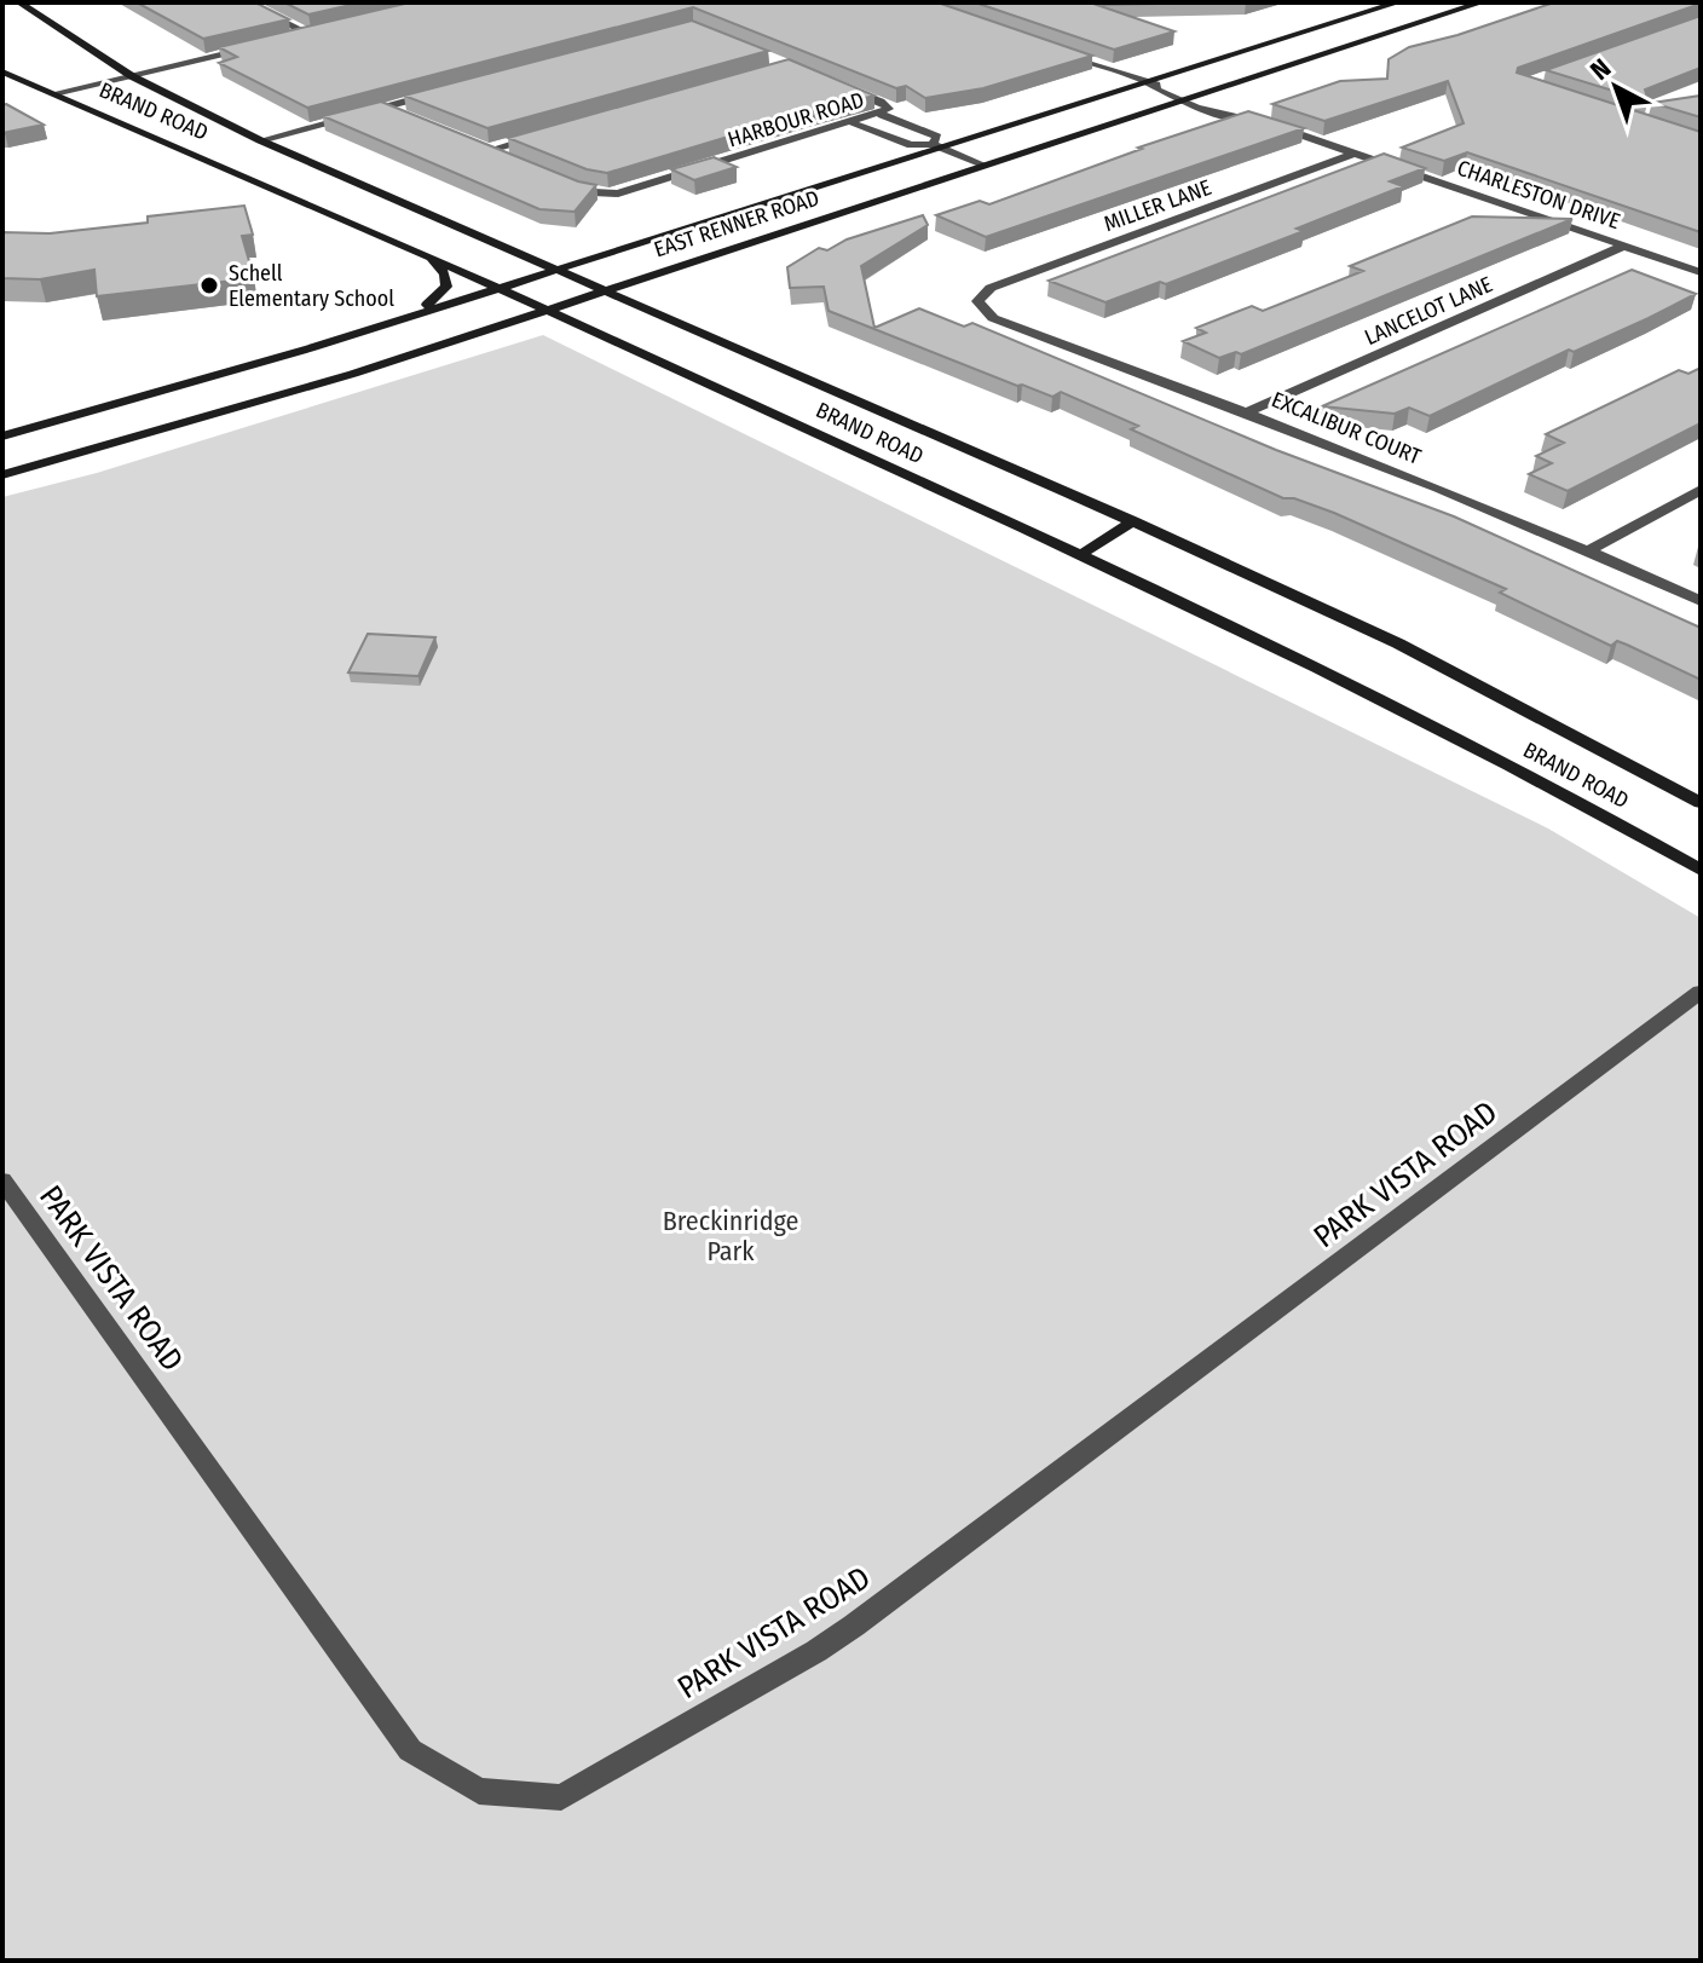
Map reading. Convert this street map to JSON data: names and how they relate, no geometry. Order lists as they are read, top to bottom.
{
  "streets": {
    "main road": ["BRAND ROAD", "EAST RENNER ROAD"],
    "street": [
      "HARBOUR ROAD",
      "CHARLESTON DRIVE",
      "MILLER LANE",
      "LANCELOT LANE",
      "EXCALIBUR COURT",
      "PARK VISTA ROAD"
    ]
  },
  "crossings": [
    ["BRAND ROAD", "EAST RENNER ROAD"],
    ["CHARLESTON DRIVE", "MILLER LANE"],
    ["CHARLESTON DRIVE", "EAST RENNER ROAD"],
    ["CHARLESTON DRIVE", "LANCELOT LANE"],
    ["MILLER LANE", "EXCALIBUR COURT"],
    ["LANCELOT LANE", "EXCALIBUR COURT"]
  ],
  "parks": ["Breckinridge Park"],
  "places": ["Schell Elementary School"],
  "north": "top left"
}
